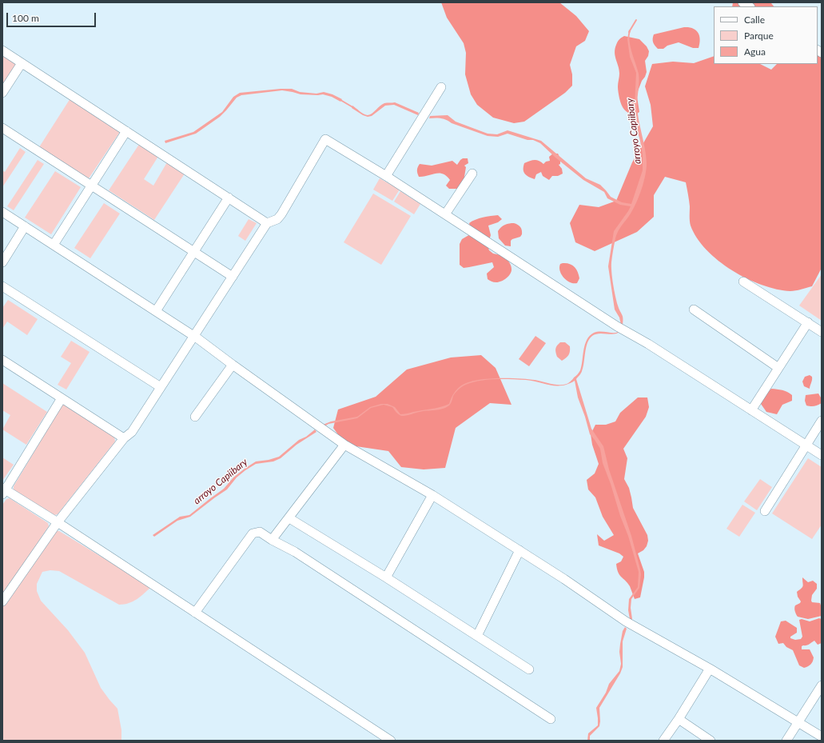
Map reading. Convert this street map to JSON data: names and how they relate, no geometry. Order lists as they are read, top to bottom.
{
  "water": ["arroyo Capiibary"],
  "legend": ["Calle", "Parque", "Agua"],
  "scale_bar": "100 m"
}
